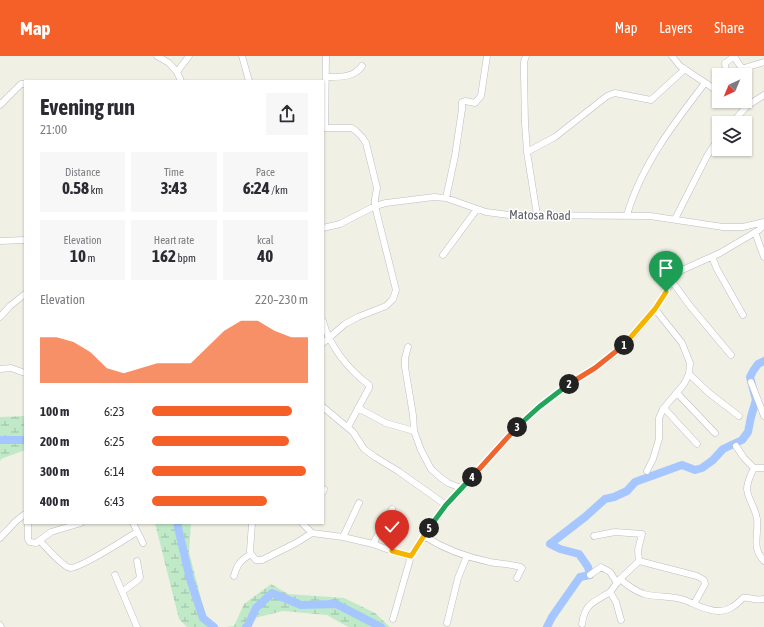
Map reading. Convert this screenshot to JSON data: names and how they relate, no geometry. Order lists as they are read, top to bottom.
{
  "streets": {
    "street": ["Matosa Road"]
  },
  "north": "bottom left",
  "page": {
    "header": "Map",
    "nav": ["Map", "Layers", "Share"],
    "heading": ["Evening run", "21:00"],
    "stats": [
      ["Distance", "0.58 km"],
      ["Time", "3:43"],
      ["Pace", "6:24 /km"],
      ["Elevation", "10 m"],
      ["Heart rate", "162 bpm"],
      ["kcal", "40"]
    ],
    "chart": ["Elevation", "220–230 m"],
    "pins": [
      "1",
      "2",
      "3",
      "4",
      "5"
    ],
    "list": [
      {
        "name": "100 m",
        "note": "6:23"
      },
      {
        "name": "200 m",
        "note": "6:25"
      },
      {
        "name": "300 m",
        "note": "6:14"
      },
      {
        "name": "400 m",
        "note": "6:43"
      }
    ]
  }
}
